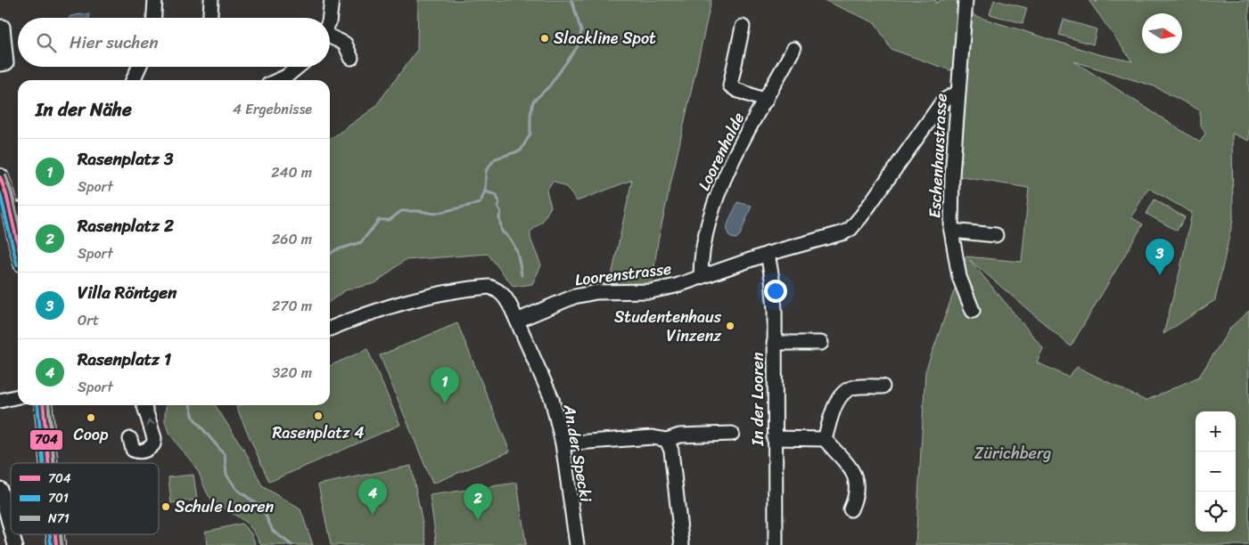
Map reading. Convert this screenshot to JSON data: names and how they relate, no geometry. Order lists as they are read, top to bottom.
{
  "streets": {
    "street": [
      "Loorenhalde",
      "Eschenhaustrasse",
      "Loorenstrasse",
      "In der Looren",
      "An der Specki"
    ]
  },
  "crossings": [
    ["Loorenhalde", "Loorenstrasse"],
    ["Eschenhaustrasse", "Loorenstrasse"],
    ["Loorenstrasse", "In der Looren"],
    ["Loorenstrasse", "An der Specki"]
  ],
  "parks": ["Zürichberg"],
  "places": [
    "Slackline Spot",
    "Studentenhaus Vinzenz",
    "Rasenplatz 4",
    "Coop",
    "Schule Looren"
  ],
  "lines": ["transit line N71", "transit line 704", "transit line 701"],
  "legend": ["704", "701", "N71"],
  "north": "right",
  "page": {
    "search": "Hier suchen",
    "heading": ["In der Nähe", "4 Ergebnisse"],
    "list": [
      {
        "mark": "1",
        "name": "Rasenplatz 3",
        "note": "Sport",
        "value": "240 m"
      },
      {
        "mark": "2",
        "name": "Rasenplatz 2",
        "note": "Sport",
        "value": "260 m"
      },
      {
        "mark": "3",
        "name": "Villa Röntgen",
        "note": "Ort",
        "value": "270 m"
      },
      {
        "mark": "4",
        "name": "Rasenplatz 1",
        "note": "Sport",
        "value": "320 m"
      }
    ],
    "pins": [
      "3",
      "1",
      "4",
      "2"
    ],
    "map_buttons": ["+", "−"]
  }
}
